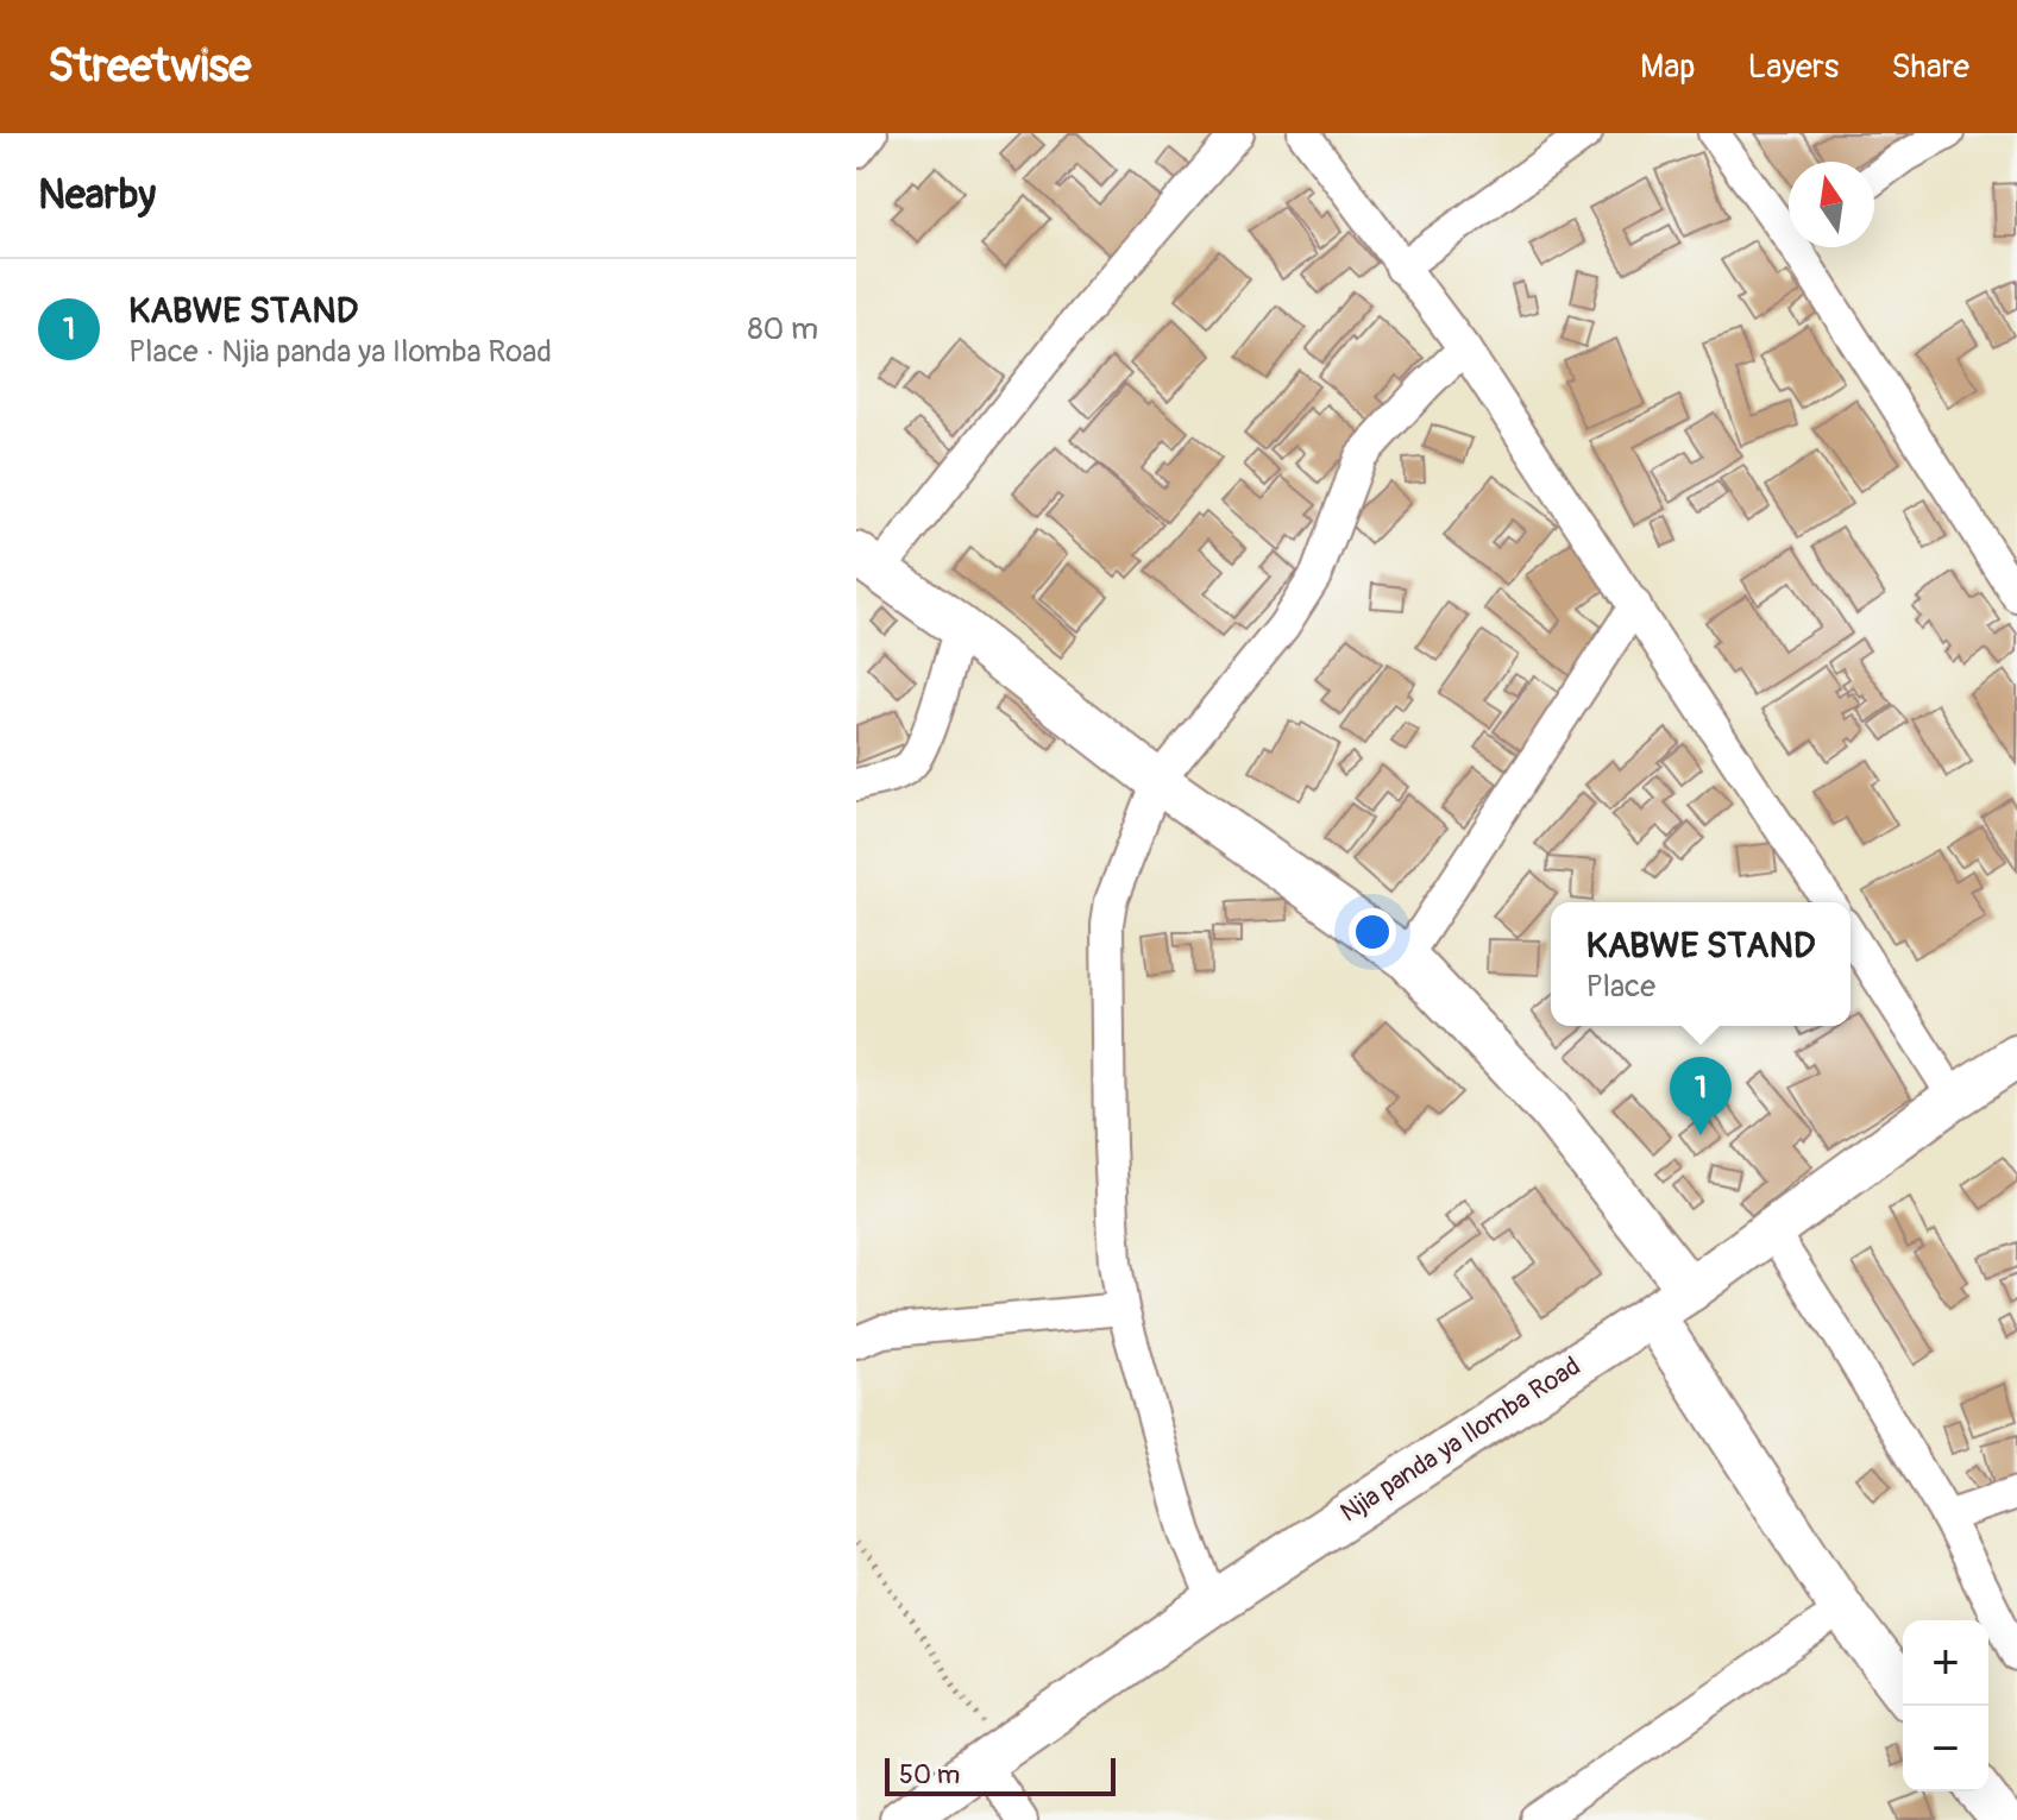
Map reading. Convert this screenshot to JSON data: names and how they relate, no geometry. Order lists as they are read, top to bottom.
{
  "streets": {
    "main road": ["Njia panda ya Ilomba Road"]
  },
  "scale_bar": "50 m",
  "north": "top",
  "page": {
    "header": "Streetwise",
    "nav": ["Map", "Layers", "Share"],
    "heading": "Nearby",
    "list": [
      {
        "mark": "1",
        "name": "KABWE STAND",
        "note": "Place · Njia panda ya Ilomba Road",
        "value": "80 m"
      }
    ],
    "popup": ["KABWE STAND", "Place"],
    "pins": "1",
    "map_buttons": ["+", "−"],
    "scale": "50 m"
  }
}
